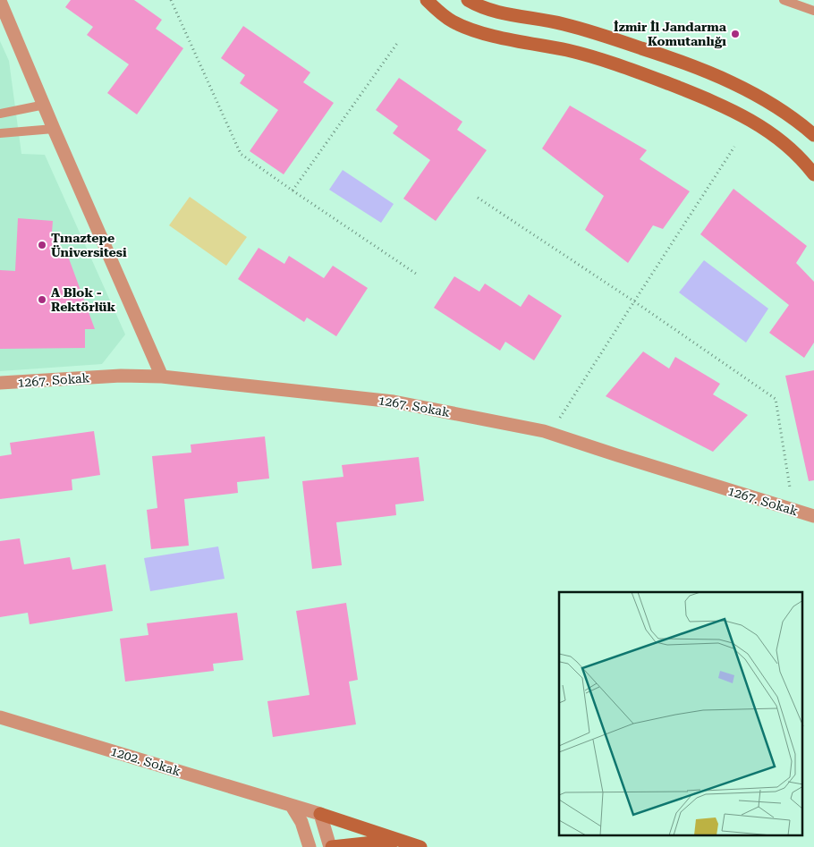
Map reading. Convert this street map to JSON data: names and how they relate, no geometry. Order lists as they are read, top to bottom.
{
  "streets": {
    "street": ["1267. Sokak", "1202. Sokak"]
  },
  "places": ["İzmir İl Jandarma Komutanlığı", "Tınaztepe Üniversitesi", "A Blok - Rektörlük"]
}
